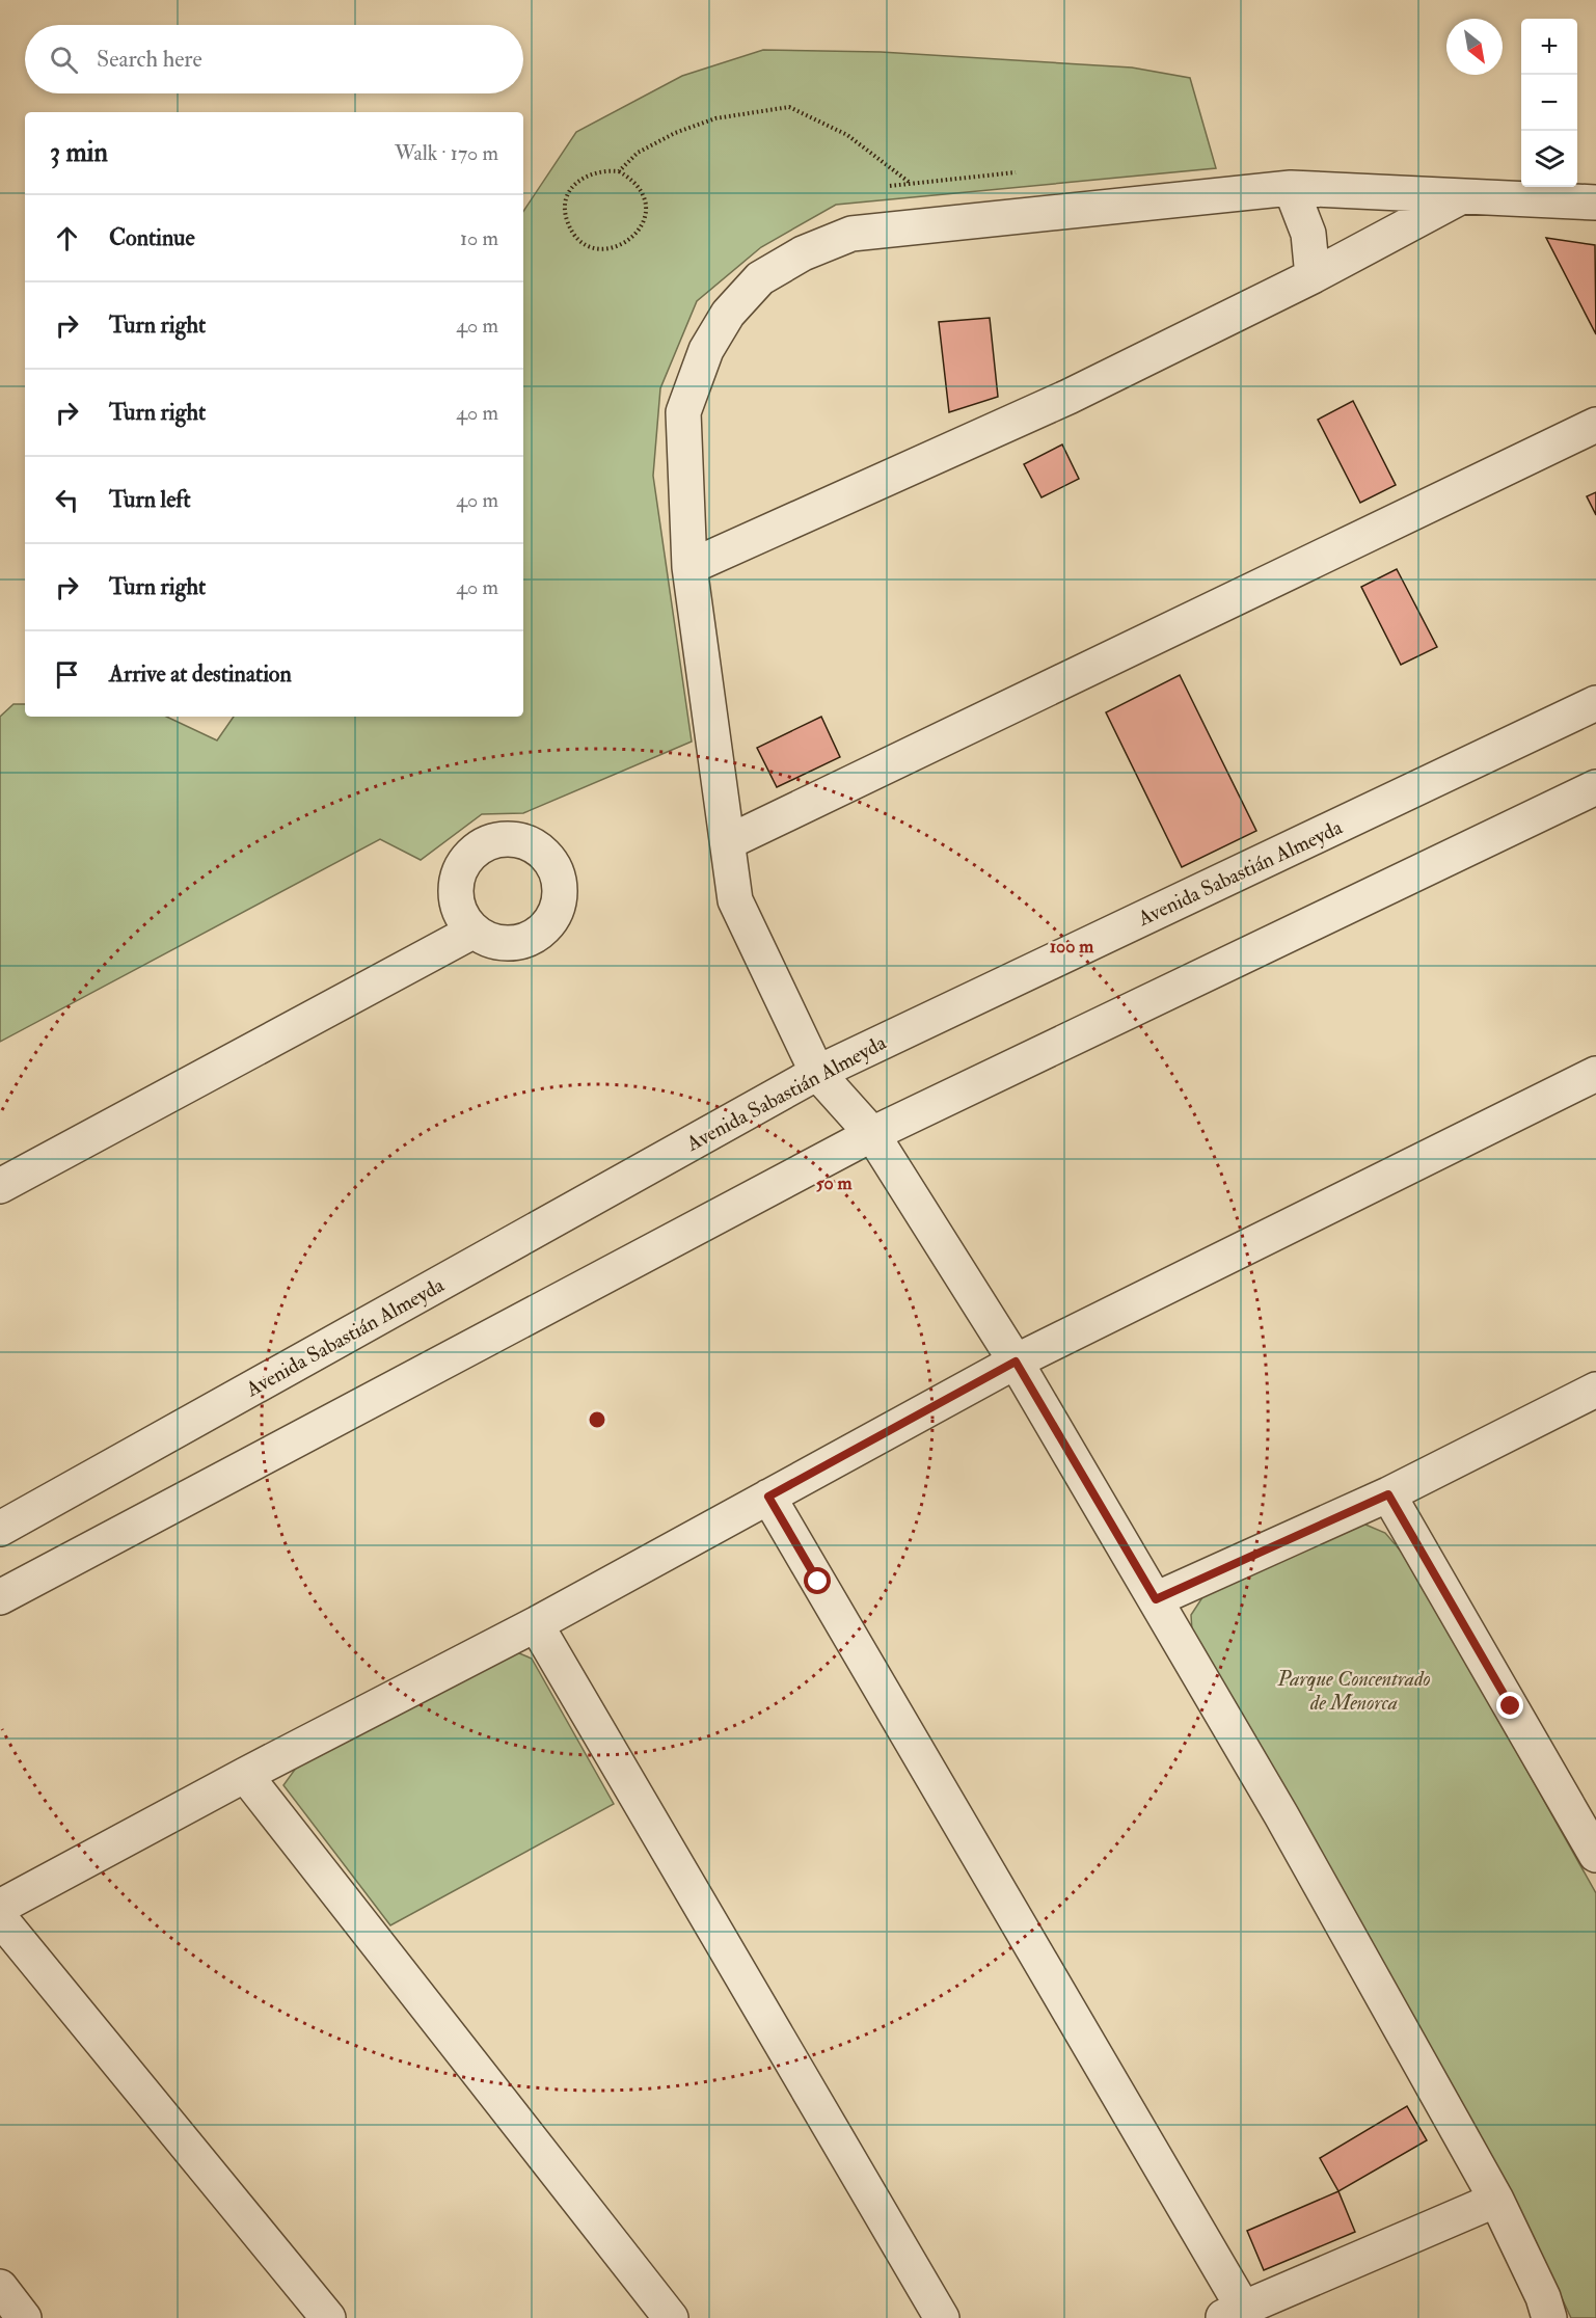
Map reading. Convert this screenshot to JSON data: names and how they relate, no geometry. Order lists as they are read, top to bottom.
{
  "streets": {
    "street": ["Avenida Sabastián Almeyda"]
  },
  "parks": ["Parque Concentrado de Menorca"],
  "north": "bottom right",
  "page": {
    "map_buttons": ["+", "−"],
    "search": "Search here",
    "heading": ["3 min", "Walk · 170 m"],
    "list": [
      ["Continue", "10 m"],
      ["Turn right", "40 m"],
      ["Turn right", "40 m"],
      ["Turn left", "40 m"],
      ["Turn right", "40 m"],
      "Arrive at destination"
    ]
  },
  "rings": ["100 m", "50 m"]
}
